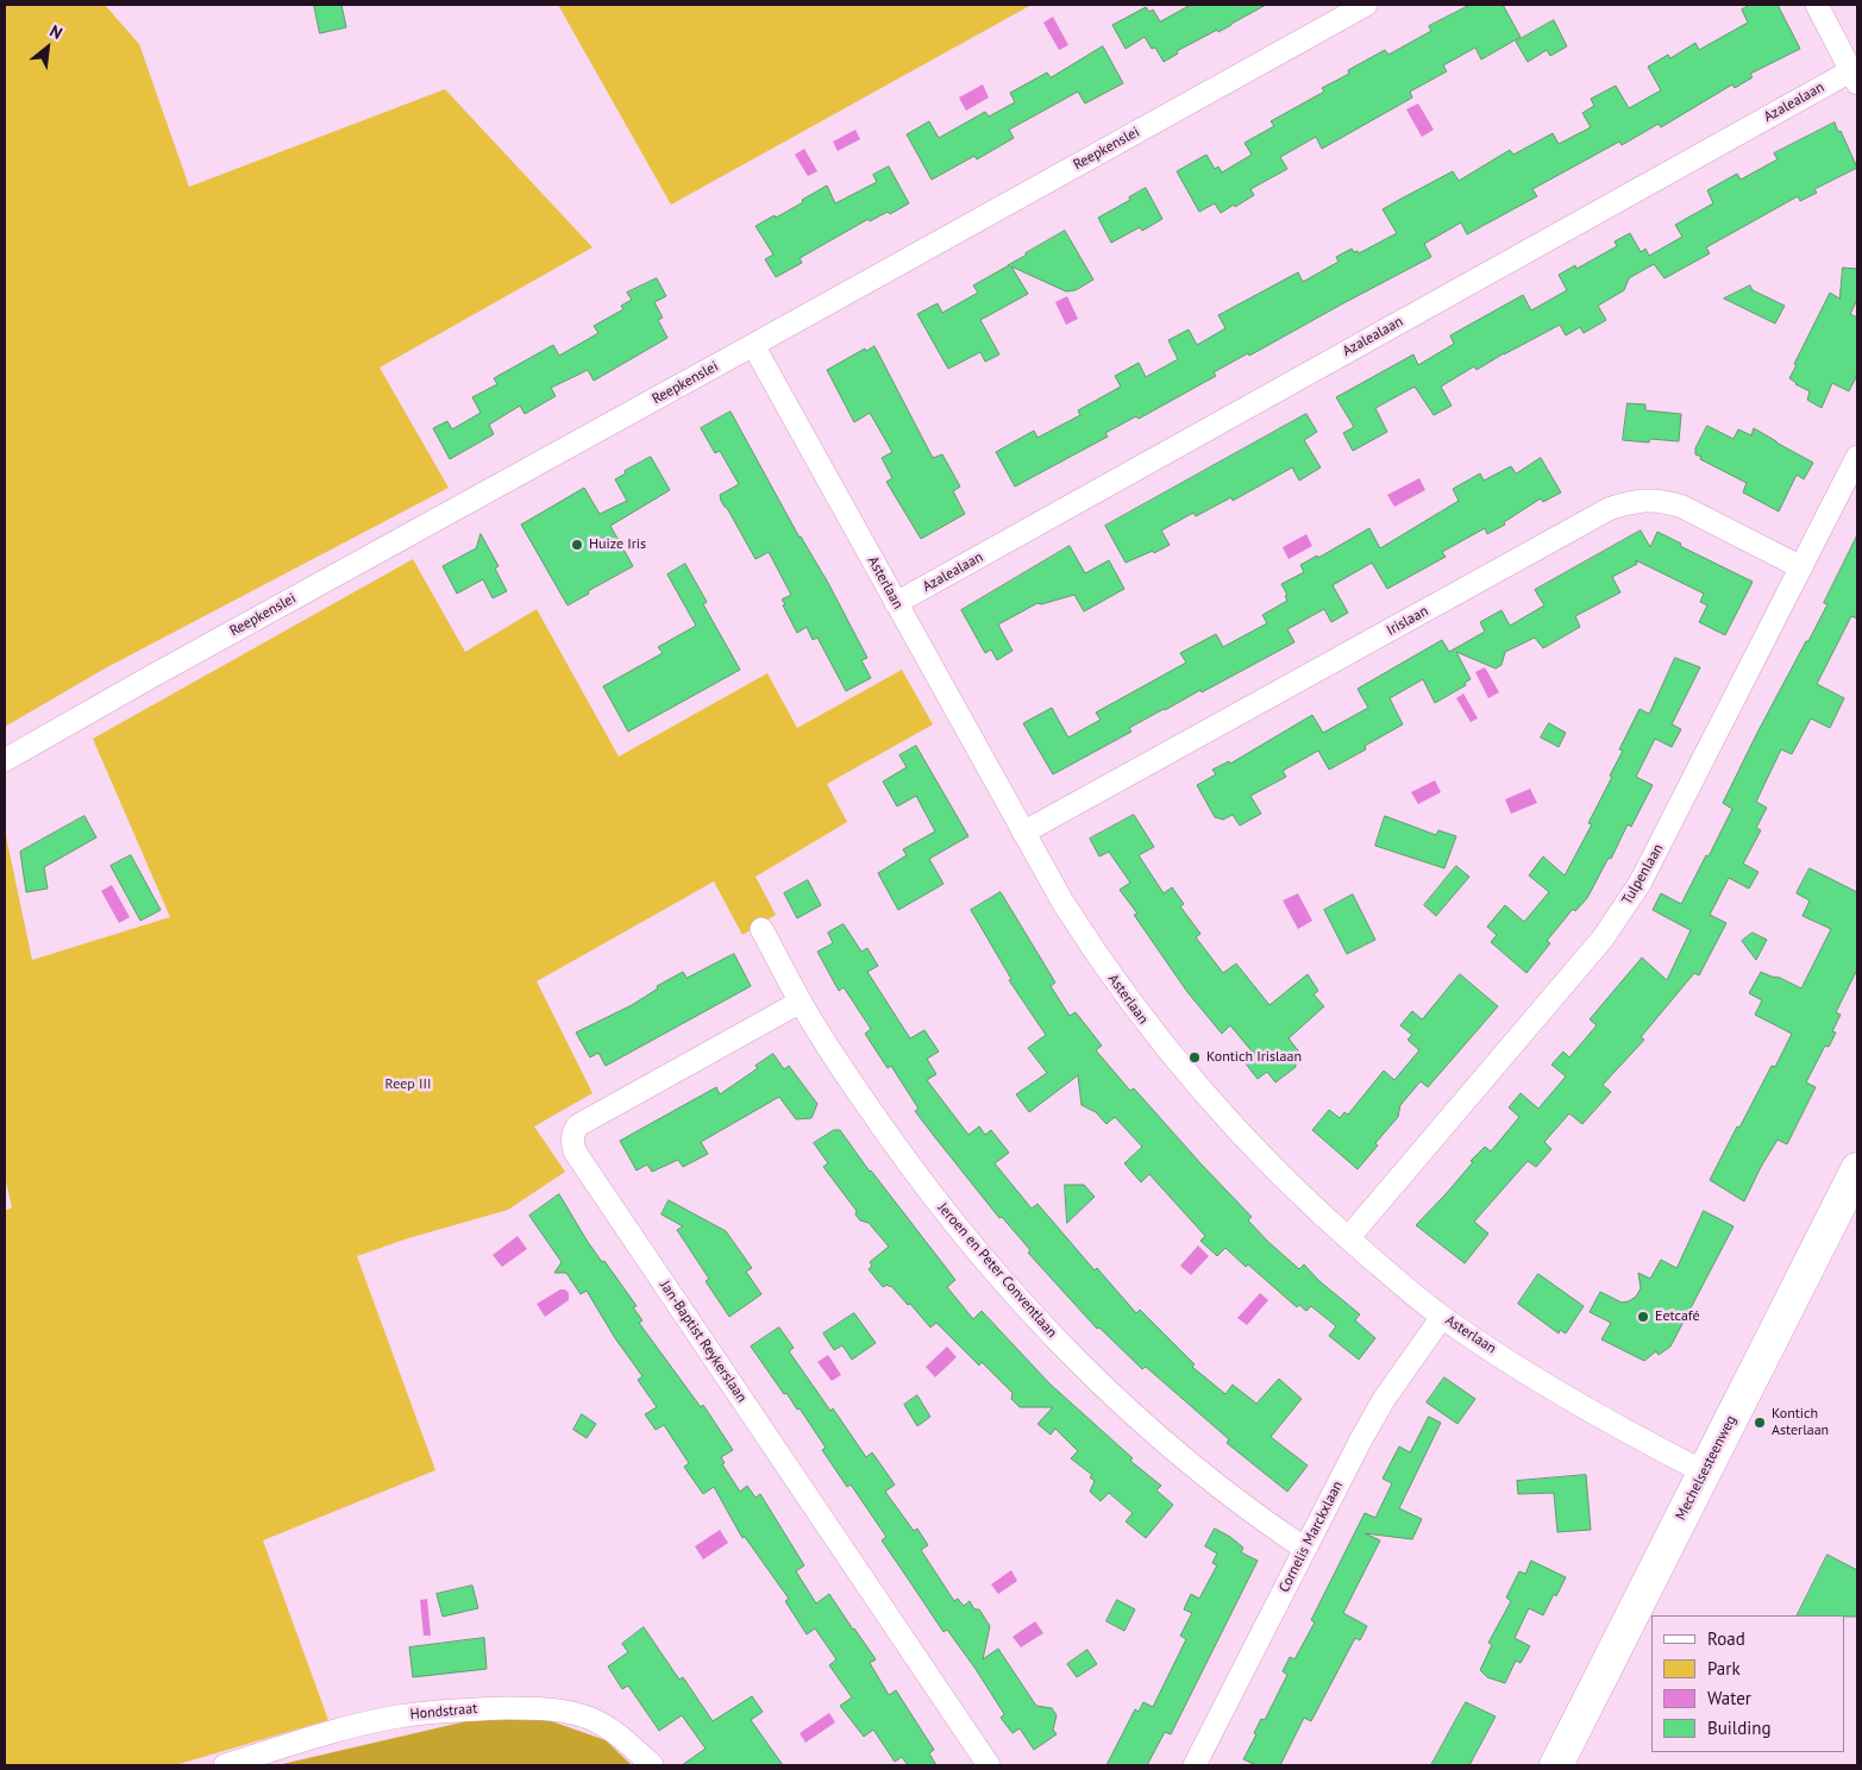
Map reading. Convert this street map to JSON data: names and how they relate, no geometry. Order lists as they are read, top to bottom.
{
  "streets": {
    "main road": ["Mechelsesteenweg"],
    "street": [
      "Azalealaan",
      "Reepkenslei",
      "Asterlaan",
      "Irislaan",
      "Tulpenlaan",
      "Jeroen en Peter Conventlaan",
      "Jan-Baptist Reykerslaan",
      "Cornelis Marckxlaan",
      "Hondstraat"
    ]
  },
  "crossings": [
    ["Azalealaan", "Asterlaan"],
    ["Reepkenslei", "Asterlaan"],
    ["Asterlaan", "Irislaan"],
    ["Asterlaan", "Tulpenlaan"],
    ["Asterlaan", "Mechelsesteenweg"],
    ["Asterlaan", "Cornelis Marckxlaan"],
    ["Irislaan", "Tulpenlaan"],
    ["Jeroen en Peter Conventlaan", "Jan-Baptist Reykerslaan"],
    ["Jeroen en Peter Conventlaan", "Cornelis Marckxlaan"]
  ],
  "parks": ["Reep III"],
  "places": [
    "Huize Iris",
    "Kontich Irislaan",
    "Eetcafé",
    "Kontich Asterlaan"
  ],
  "legend": [
    "Road",
    "Park",
    "Water",
    "Building"
  ],
  "north": "top right"
}
